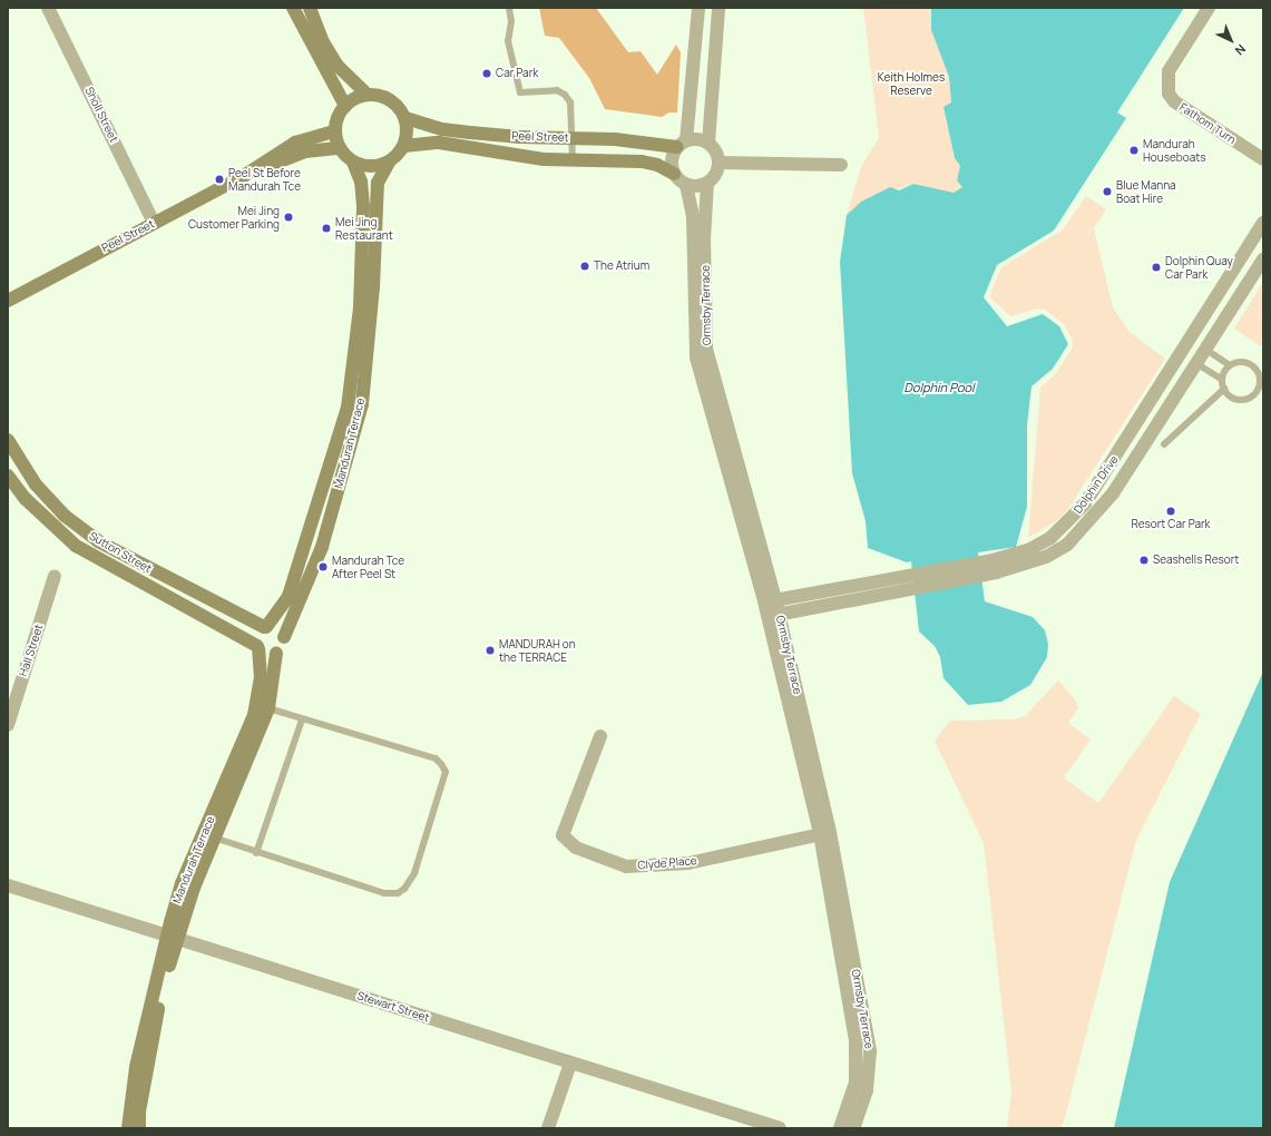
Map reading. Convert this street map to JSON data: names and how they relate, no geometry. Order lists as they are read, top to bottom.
{
  "streets": {
    "main road": ["Peel Street", "Mandurah Terrace", "Sutton Street"],
    "street": [
      "Sholl Street",
      "Fathom Turn",
      "Ormsby Terrace",
      "Dolphin Drive",
      "Hall Street",
      "Clyde Place",
      "Stewart Street"
    ]
  },
  "crossings": [
    ["Sholl Street", "Peel Street"],
    ["Peel Street", "Ormsby Terrace"],
    ["Peel Street", "Mandurah Terrace"],
    ["Ormsby Terrace", "Dolphin Drive"],
    ["Ormsby Terrace", "Clyde Place"],
    ["Mandurah Terrace", "Sutton Street"],
    ["Mandurah Terrace", "Stewart Street"]
  ],
  "water": ["Dolphin Pool"],
  "parks": ["Keith Holmes Reserve"],
  "places": [
    "Car Park",
    "Mandurah Houseboats",
    "Peel St Before Mandurah Tce",
    "Blue Manna Boat Hire",
    "Mei Jing Customer Parking",
    "Mei Jing Restaurant",
    "The Atrium",
    "Dolphin Quay Car Park",
    "Resort Car Park",
    "Seashells Resort",
    "Mandurah Tce After Peel St",
    "MANDURAH on the TERRACE"
  ],
  "north": "bottom right"
}
